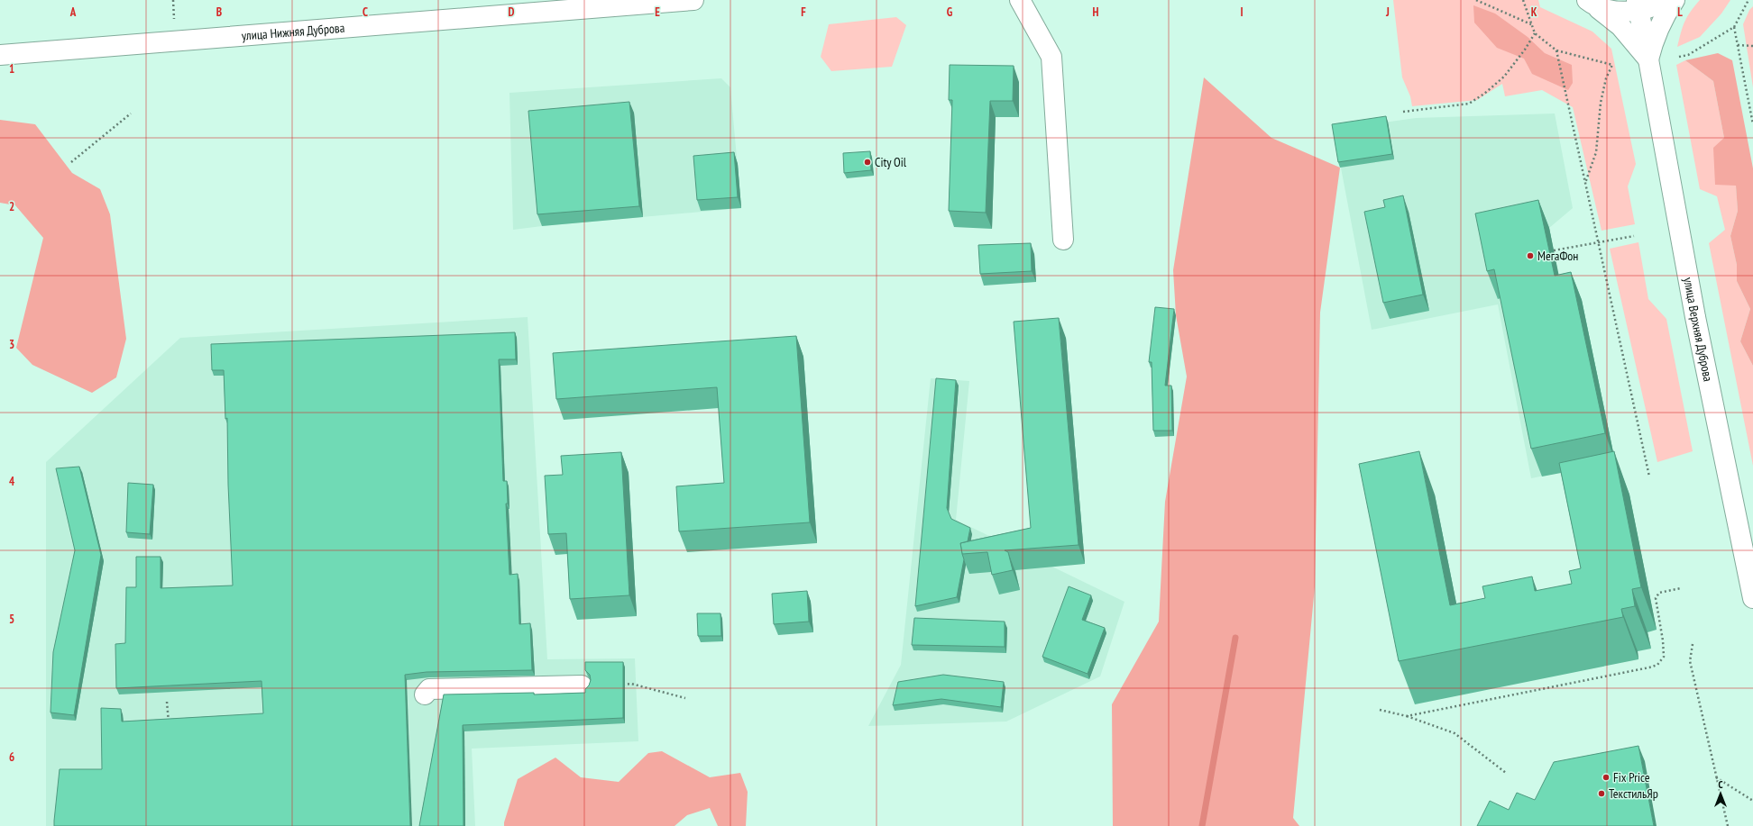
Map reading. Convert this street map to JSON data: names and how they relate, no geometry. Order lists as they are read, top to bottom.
{
  "streets": {
    "street": ["улица Нижняя Дуброва", "улица Верхняя Дуброва"]
  },
  "places": [
    "City Oil",
    "МегаФон",
    "Fix Price",
    "ТекстильЯр"
  ],
  "north": "top",
  "grid": {
    "columns": [
      "A",
      "B",
      "C",
      "D",
      "E",
      "F",
      "G",
      "H",
      "I",
      "J",
      "K",
      "L"
    ],
    "rows": [
      "1",
      "2",
      "3",
      "4",
      "5",
      "6"
    ]
  }
}
